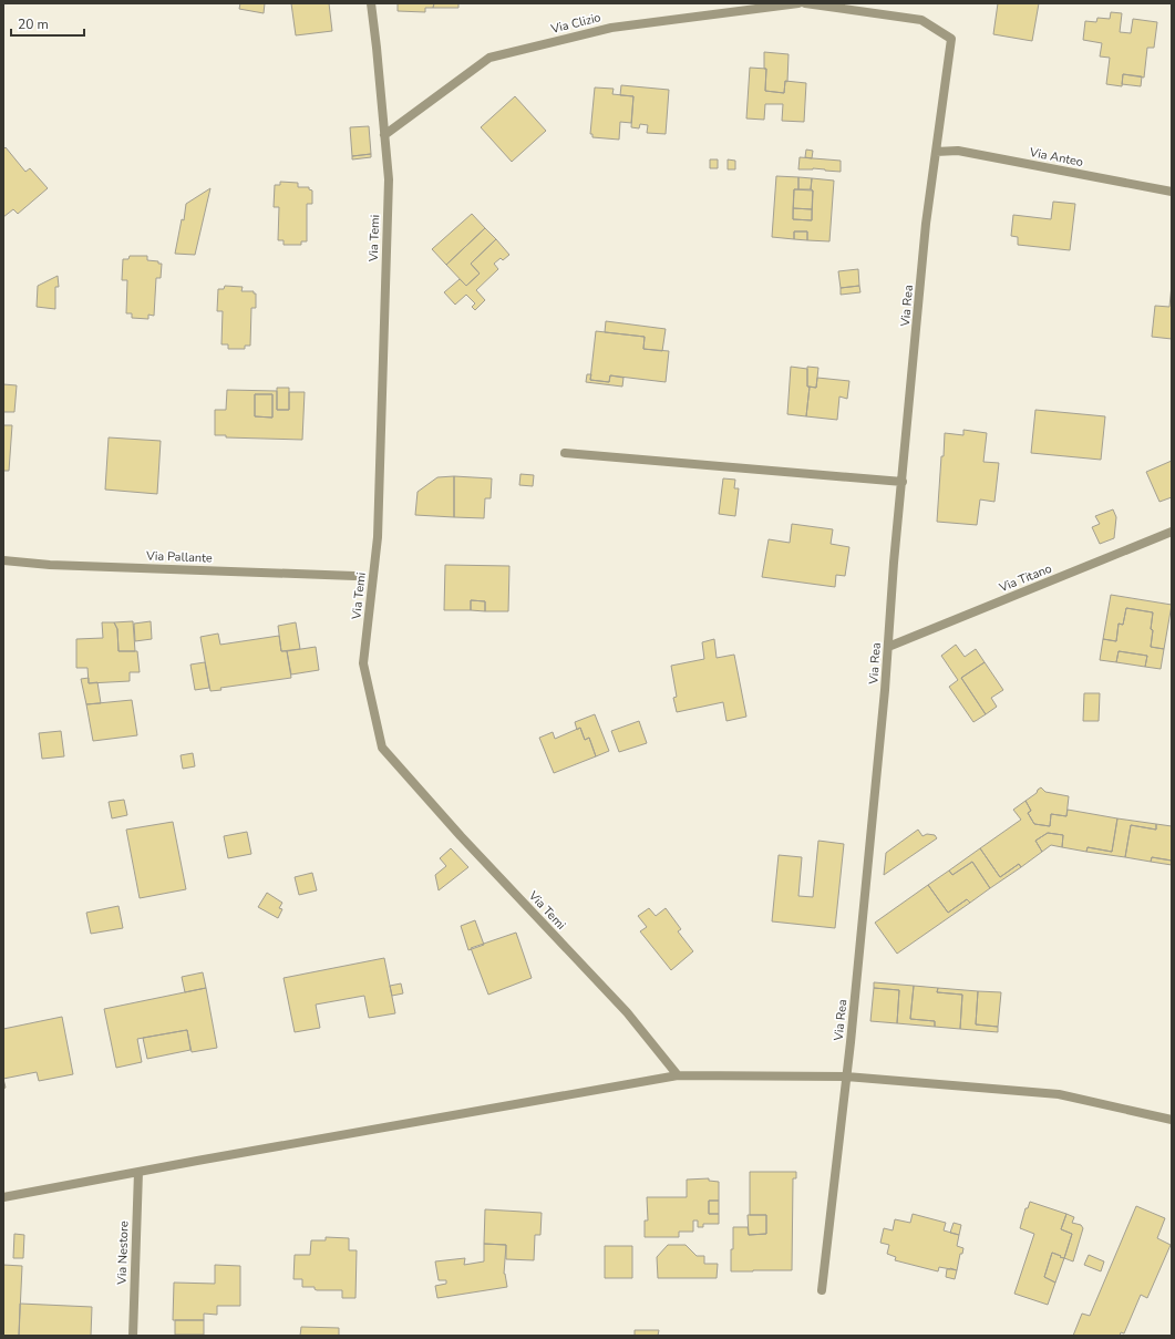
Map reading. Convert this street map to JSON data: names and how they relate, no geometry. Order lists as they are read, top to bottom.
{
  "streets": {
    "street": [
      "Via Clizio",
      "Via Anteo",
      "Via Temi",
      "Via Rea",
      "Via Pallante",
      "Via Titano",
      "Via Nestore"
    ]
  },
  "crossings": [
    ["Via Clizio", "Via Temi"],
    ["Via Anteo", "Via Rea"],
    ["Via Rea", "Via Titano"]
  ],
  "scale_bar": "20 m"
}
